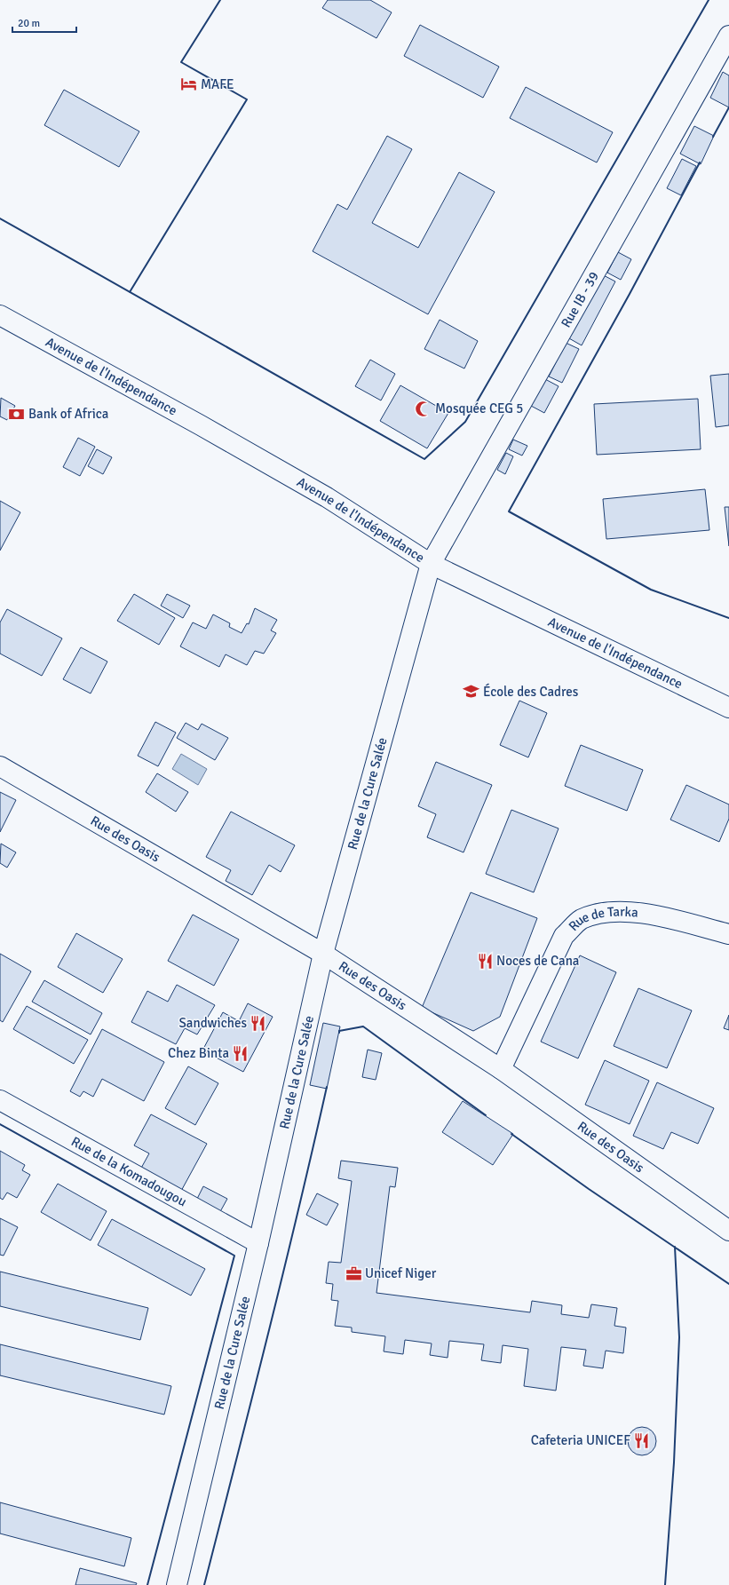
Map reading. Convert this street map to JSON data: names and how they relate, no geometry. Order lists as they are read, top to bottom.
{
  "streets": {
    "main road": [
      "Rue IB - 39",
      "Avenue de l'Indépendance",
      "Rue de la Cure Salée",
      "Rue des Oasis",
      "Rue de Tarka",
      "Rue de la Komadougou"
    ]
  },
  "crossings": [
    ["Rue IB - 39", "Avenue de l'Indépendance"],
    ["Rue IB - 39", "Rue de la Cure Salée"],
    ["Avenue de l'Indépendance", "Rue de la Cure Salée"],
    ["Rue de la Cure Salée", "Rue des Oasis"],
    ["Rue de la Cure Salée", "Rue de la Komadougou"],
    ["Rue des Oasis", "Rue de Tarka"]
  ],
  "places": {
    "hotel": ["MAFE"],
    "mosque": ["Mosquée CEG 5"],
    "bank": ["Bank of Africa"],
    "school or university": ["École des Cadres"],
    "restaurant": [
      "Noces de Cana",
      "Sandwiches",
      "Chez Binta",
      "Cafeteria UNICEF"
    ],
    "office": ["Unicef Niger"]
  },
  "scale_bar": "20 m"
}
